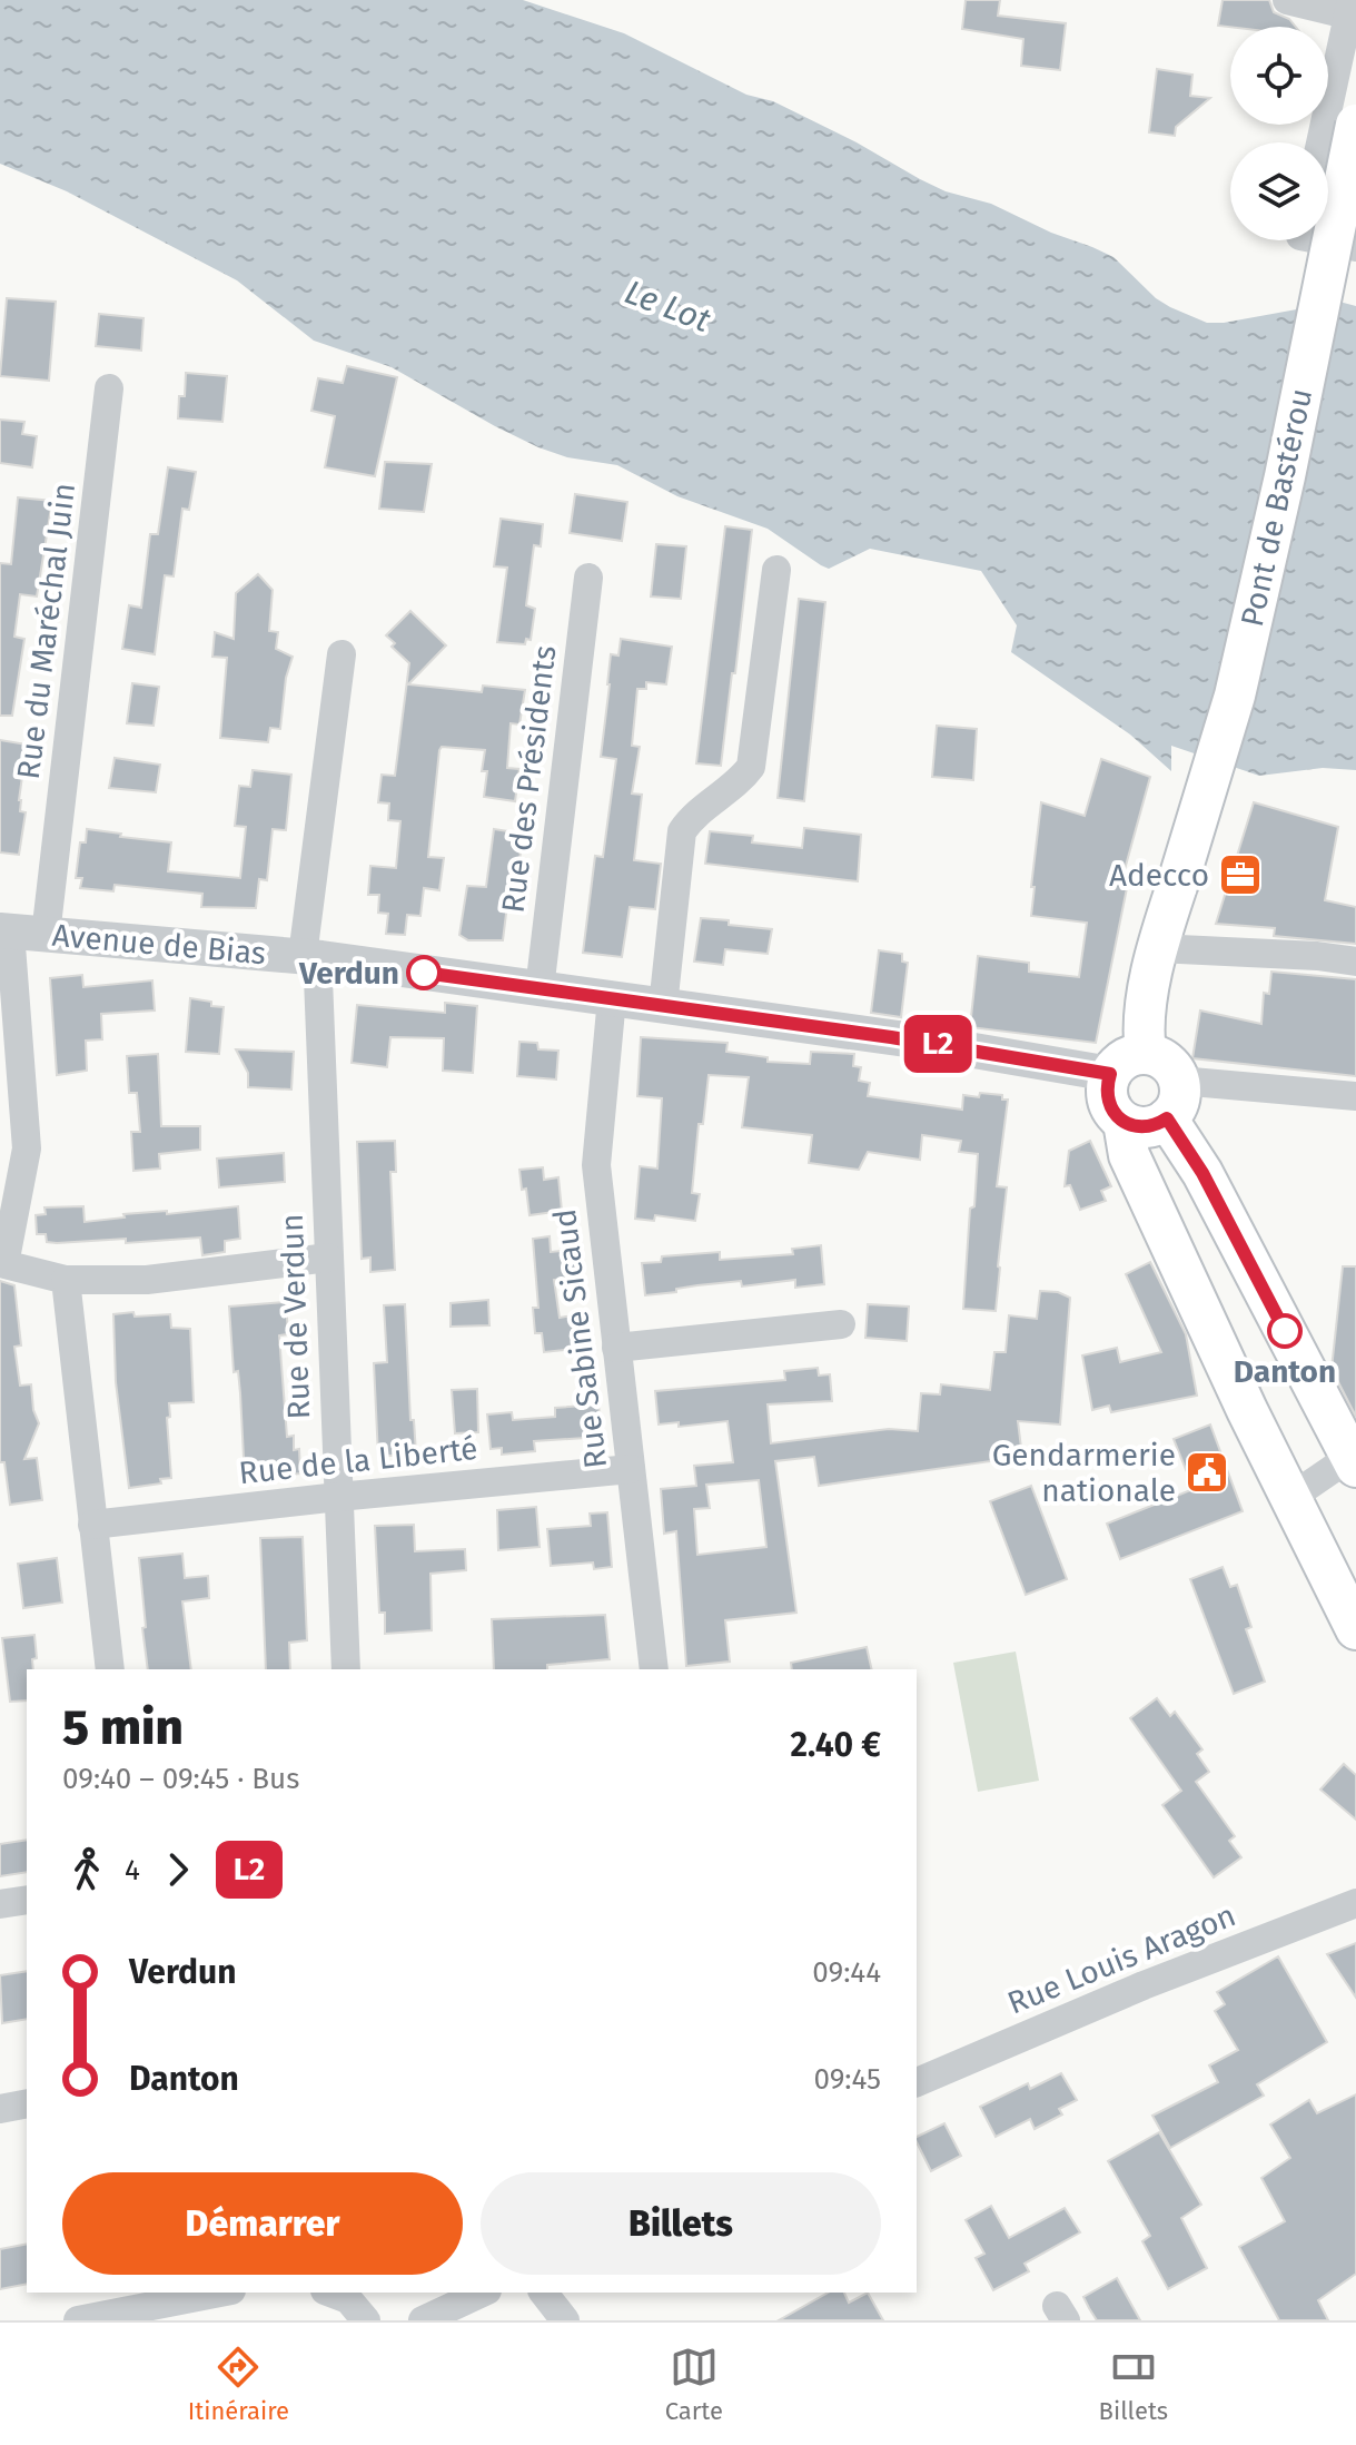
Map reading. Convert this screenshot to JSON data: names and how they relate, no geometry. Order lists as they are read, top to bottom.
{
  "streets": {
    "main road": ["Pont de Bastérou"],
    "street": [
      "Rue du Maréchal Juin",
      "Rue des Présidents",
      "Avenue de Bias",
      "Rue de Verdun",
      "Rue Sabine Sicaud",
      "Rue de la Liberté",
      "Rue Louis Aragon"
    ]
  },
  "crossings": [
    ["Pont de Bastérou", "Avenue de Bias"],
    ["Rue du Maréchal Juin", "Avenue de Bias"],
    ["Rue des Présidents", "Avenue de Bias"],
    ["Avenue de Bias", "Rue de Verdun"],
    ["Avenue de Bias", "Rue Sabine Sicaud"],
    ["Rue de Verdun", "Rue de la Liberté"],
    ["Rue Sabine Sicaud", "Rue de la Liberté"]
  ],
  "water": ["Le Lot"],
  "places": {
    "office": ["Adecco"],
    "other": ["Verdun", "Danton"],
    "public building": ["Gendarmerie nationale"]
  },
  "lines": ["bus line L2"],
  "page": {
    "on_map": "L2",
    "heading": ["5 min", "09:40 – 09:45 · Bus", "2.40 €"],
    "legs": ["4", "L2"],
    "list": [
      {
        "name": "Verdun",
        "value": "09:44"
      },
      {
        "name": "Danton",
        "value": "09:45"
      }
    ],
    "buttons": ["Démarrer", "Billets"],
    "tabs": ["Itinéraire", "Carte", "Billets"]
  }
}
